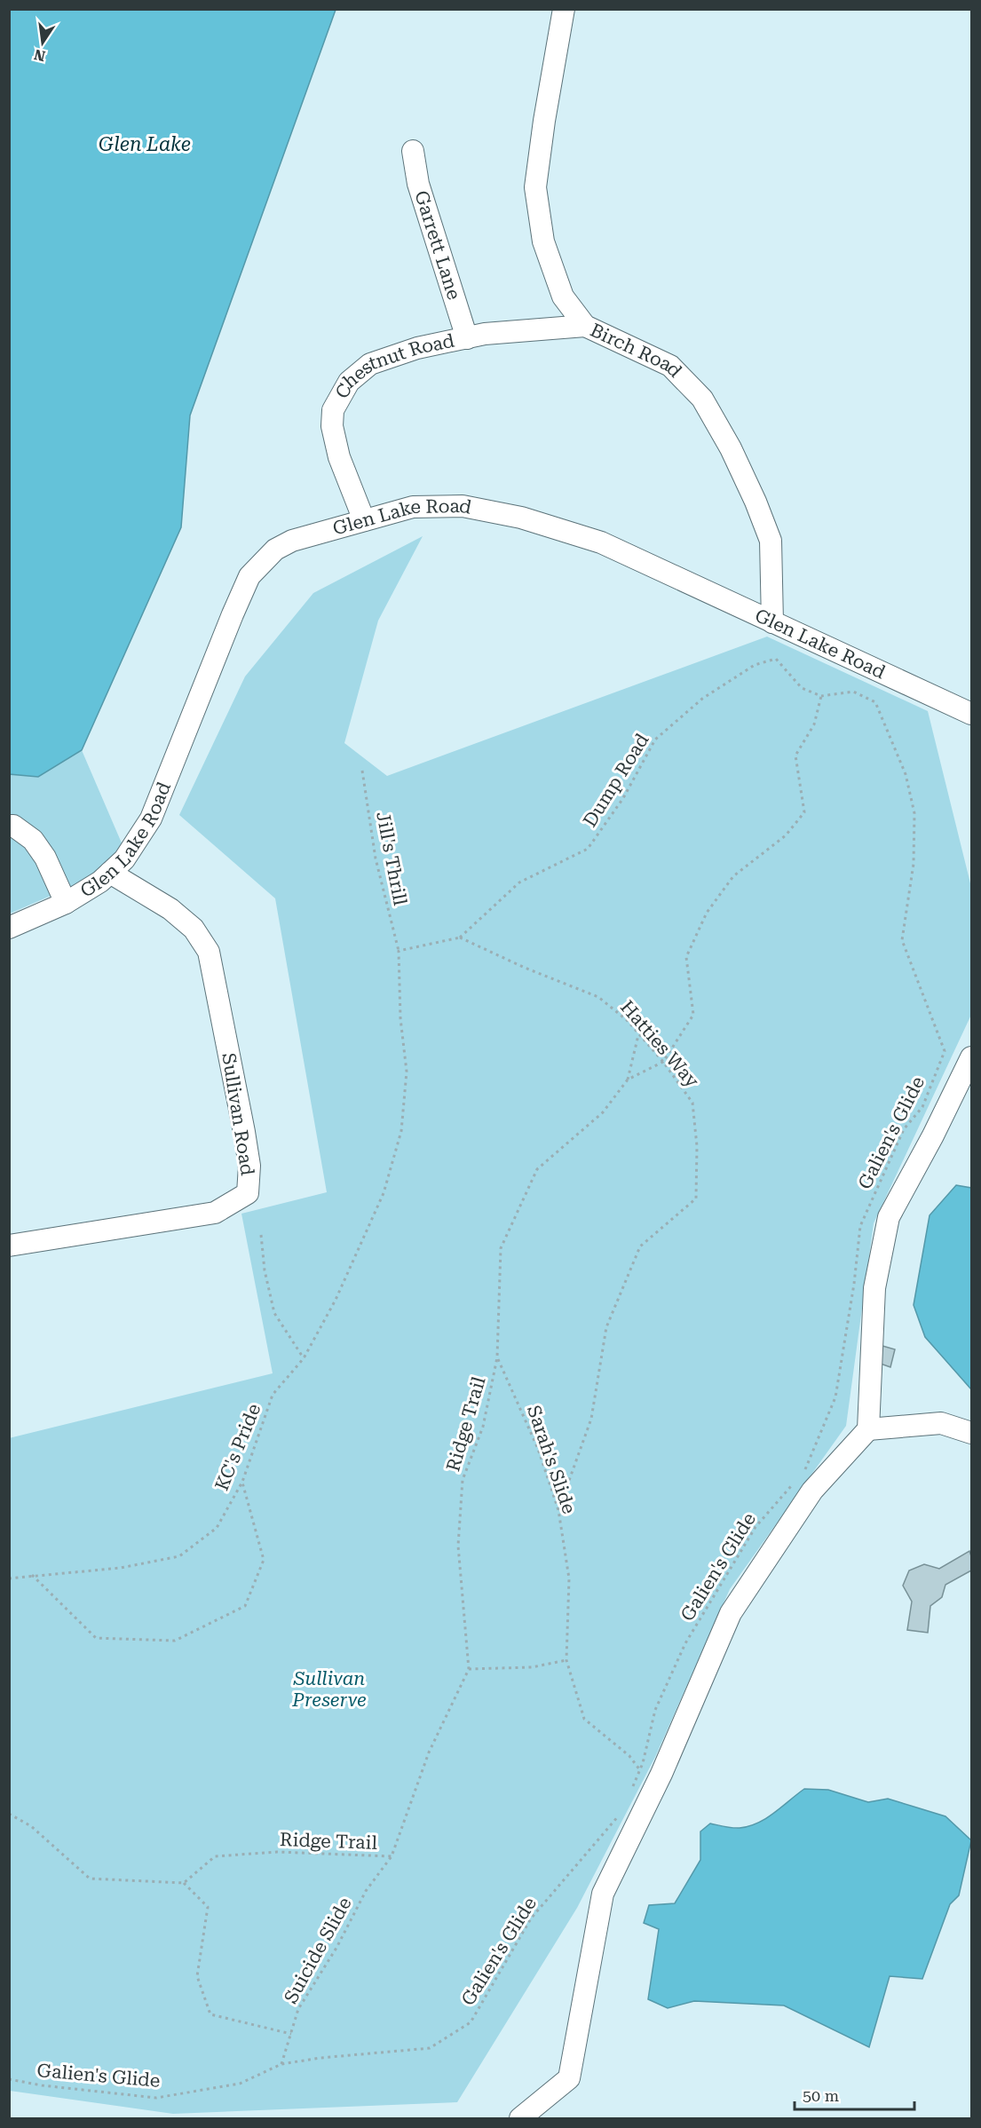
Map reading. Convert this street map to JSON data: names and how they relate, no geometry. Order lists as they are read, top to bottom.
{
  "streets": {
    "street": [
      "Garrett Lane",
      "Birch Road",
      "Chestnut Road",
      "Glen Lake Road",
      "Sullivan Road"
    ],
    "path": [
      "Dump Road",
      "Jill's Thrill",
      "Hatties Way",
      "Galien's Glide",
      "Ridge Trail",
      "KC's Pride",
      "Sarah's Slide",
      "Suicide Slide"
    ]
  },
  "crossings": [
    ["Garrett Lane", "Chestnut Road"],
    ["Birch Road", "Chestnut Road"],
    ["Birch Road", "Glen Lake Road"],
    ["Chestnut Road", "Glen Lake Road"],
    ["Glen Lake Road", "Sullivan Road"],
    ["Dump Road", "Hatties Way"],
    ["Dump Road", "Galien's Glide"],
    ["Jill's Thrill", "KC's Pride"],
    ["Hatties Way", "Ridge Trail"],
    ["Hatties Way", "Sarah's Slide"],
    ["Galien's Glide", "Sarah's Slide"],
    ["Galien's Glide", "Suicide Slide"],
    ["Ridge Trail", "Sarah's Slide"],
    ["Ridge Trail", "Suicide Slide"]
  ],
  "water": ["Glen Lake"],
  "parks": ["Sullivan Preserve"],
  "scale_bar": "50 m",
  "north": "bottom"
}
